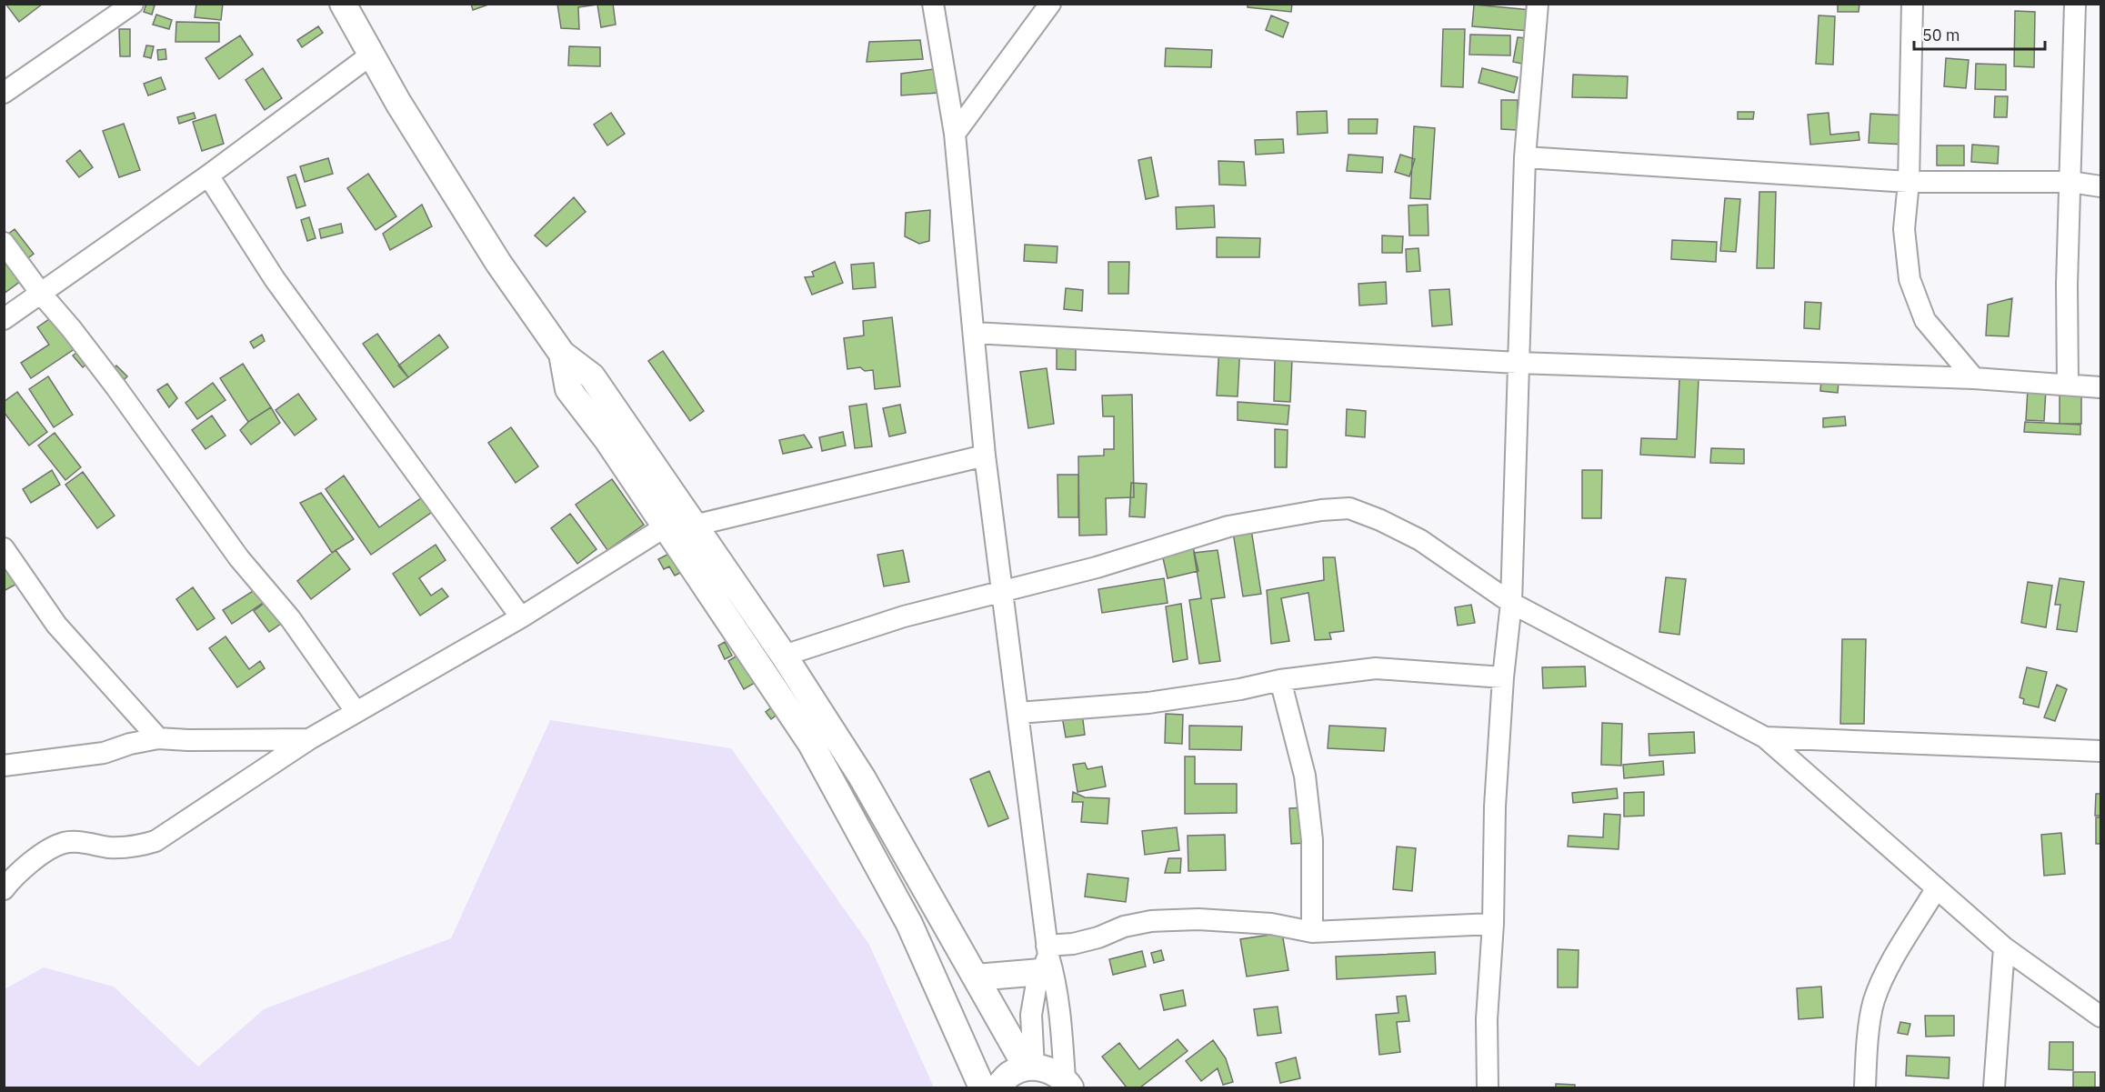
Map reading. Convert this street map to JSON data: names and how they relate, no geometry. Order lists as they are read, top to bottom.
{
  "scale_bar": "50 m"
}
